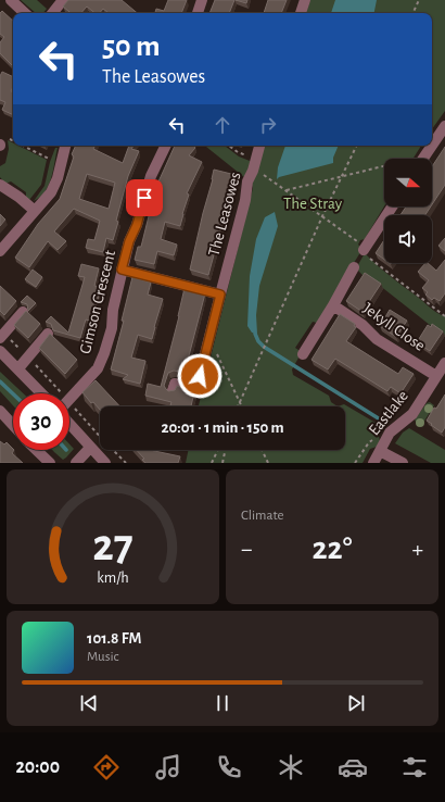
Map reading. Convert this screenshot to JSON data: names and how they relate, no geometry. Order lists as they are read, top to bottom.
{
  "streets": {
    "street": [
      "The Leasowes",
      "Gimson Crescent",
      "Jekyll Close",
      "Eastlake"
    ]
  },
  "crossings": [
    ["Jekyll Close", "Eastlake"]
  ],
  "parks": ["The Stray"],
  "north": "right",
  "page": {
    "turn": ["50 m", "The Leasowes"],
    "limit": "30",
    "trip": "20:01 · 1 min · 150 m",
    "tile": "Climate",
    "heat": ["−", "22°", "+"],
    "song": ["101.8 FM", "Music"],
    "tabs": "20:00",
    "gauge": ["27", "km/h"]
  }
}
